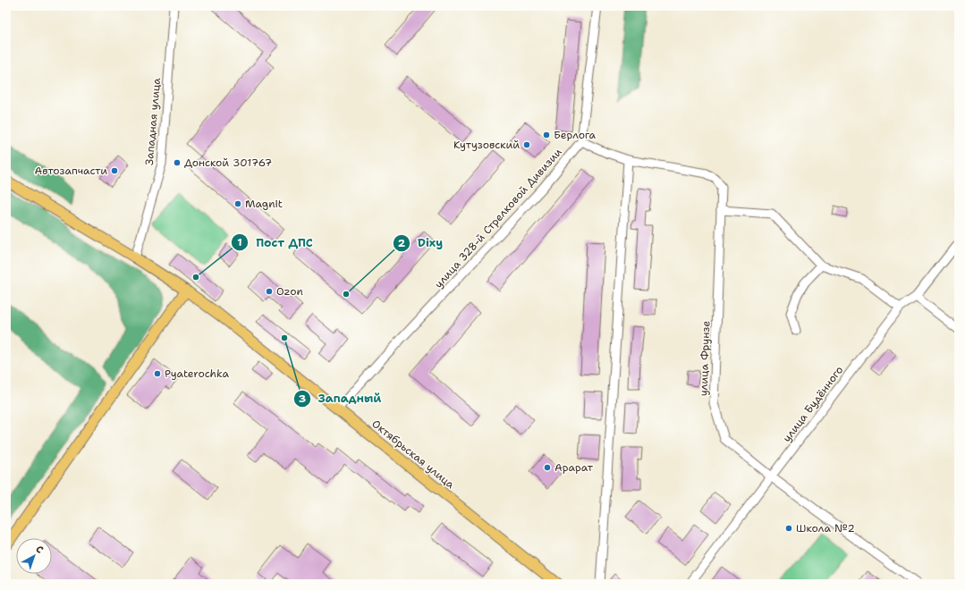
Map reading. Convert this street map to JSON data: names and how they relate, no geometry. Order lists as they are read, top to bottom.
{
  "streets": {
    "main road": ["Октябрьская улица"],
    "street": [
      "Западная улица",
      "улица 328-й Стрелковой Дивизии",
      "улица Фрунзе",
      "улица Будённого"
    ]
  },
  "crossings": [
    ["Западная улица", "Октябрьская улица"],
    ["улица 328-й Стрелковой Дивизии", "улица Фрунзе"],
    ["улица 328-й Стрелковой Дивизии", "Октябрьская улица"],
    ["улица Фрунзе", "улица Будённого"]
  ],
  "places": [
    "Берлога",
    "Кутузовский",
    "Донской 301767",
    "Автозапчасти",
    "Magnit",
    "Пост ДПС",
    "Ozon",
    "Dixy",
    "Западный",
    "Pyaterochka",
    "Арарат",
    "Школа №2"
  ],
  "north": "top right"
}
